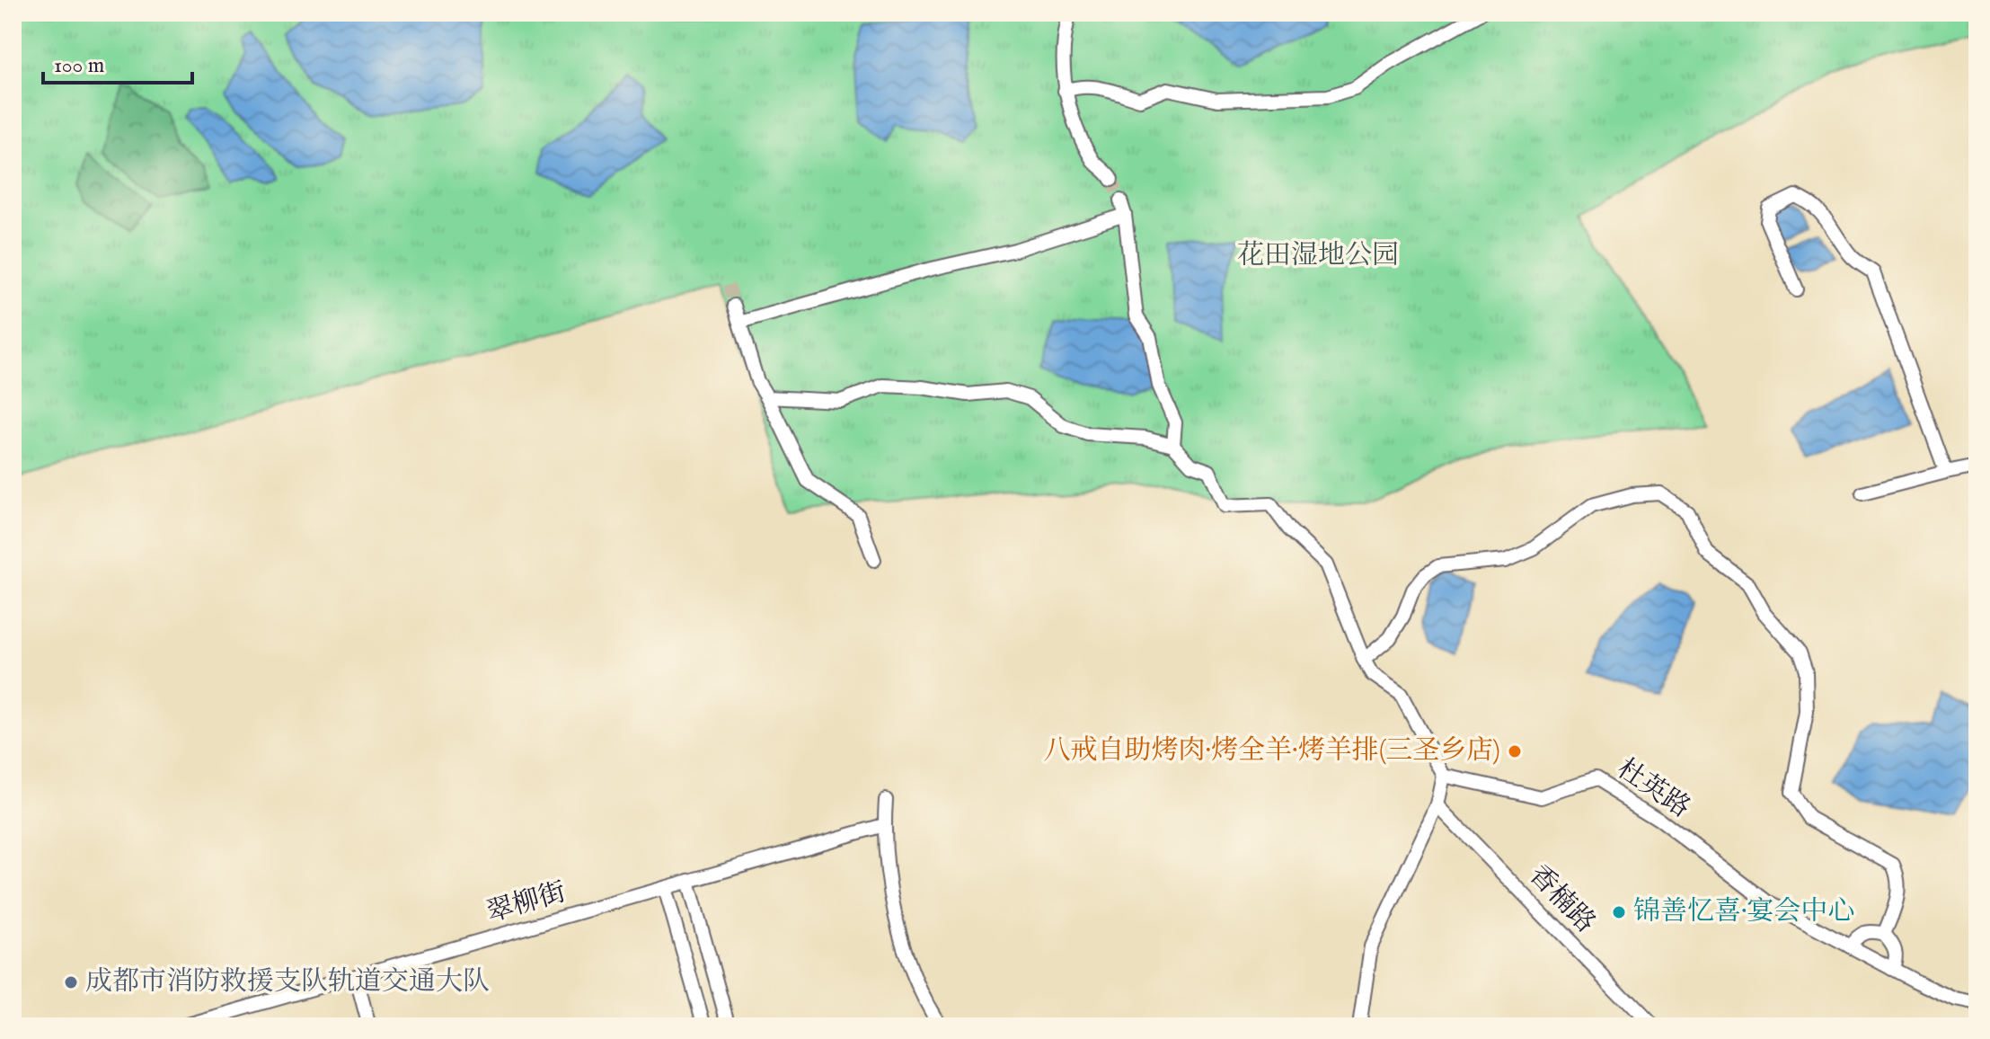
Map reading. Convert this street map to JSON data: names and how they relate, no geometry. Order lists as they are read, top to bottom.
{
  "streets": {
    "street": ["杜英路", "香楠路", "翠柳街"]
  },
  "parks": ["花田湿地公园"],
  "places": ["八戒自助烤肉·烤全羊·烤羊排(三圣乡店)", "锦善忆喜·宴会中心", "成都市消防救援支队轨道交通大队"],
  "scale_bar": "100 m"
}
